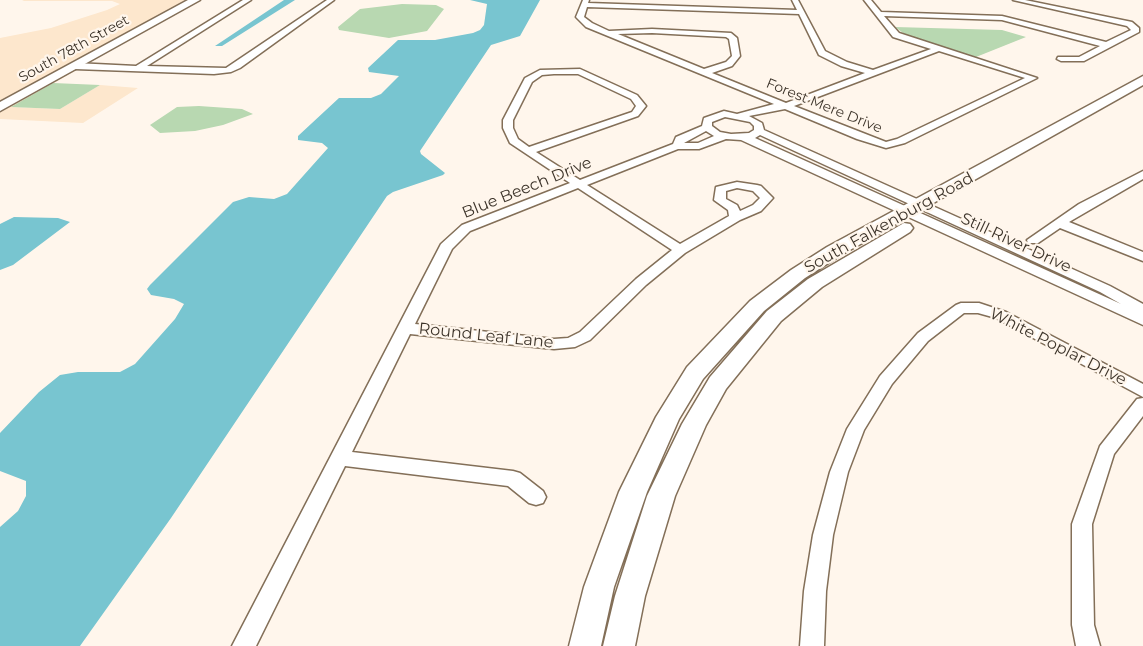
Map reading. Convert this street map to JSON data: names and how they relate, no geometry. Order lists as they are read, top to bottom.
{
  "streets": {
    "street": [
      "South 78th Street",
      "Forest Mere Drive",
      "Blue Beech Drive",
      "South Falkenburg Road",
      "Still River Drive",
      "Round Leaf Lane",
      "White Poplar Drive"
    ]
  },
  "crossings": [
    ["Blue Beech Drive", "Still River Drive"],
    ["Blue Beech Drive", "Round Leaf Lane"],
    ["South Falkenburg Road", "Still River Drive"]
  ]
}
